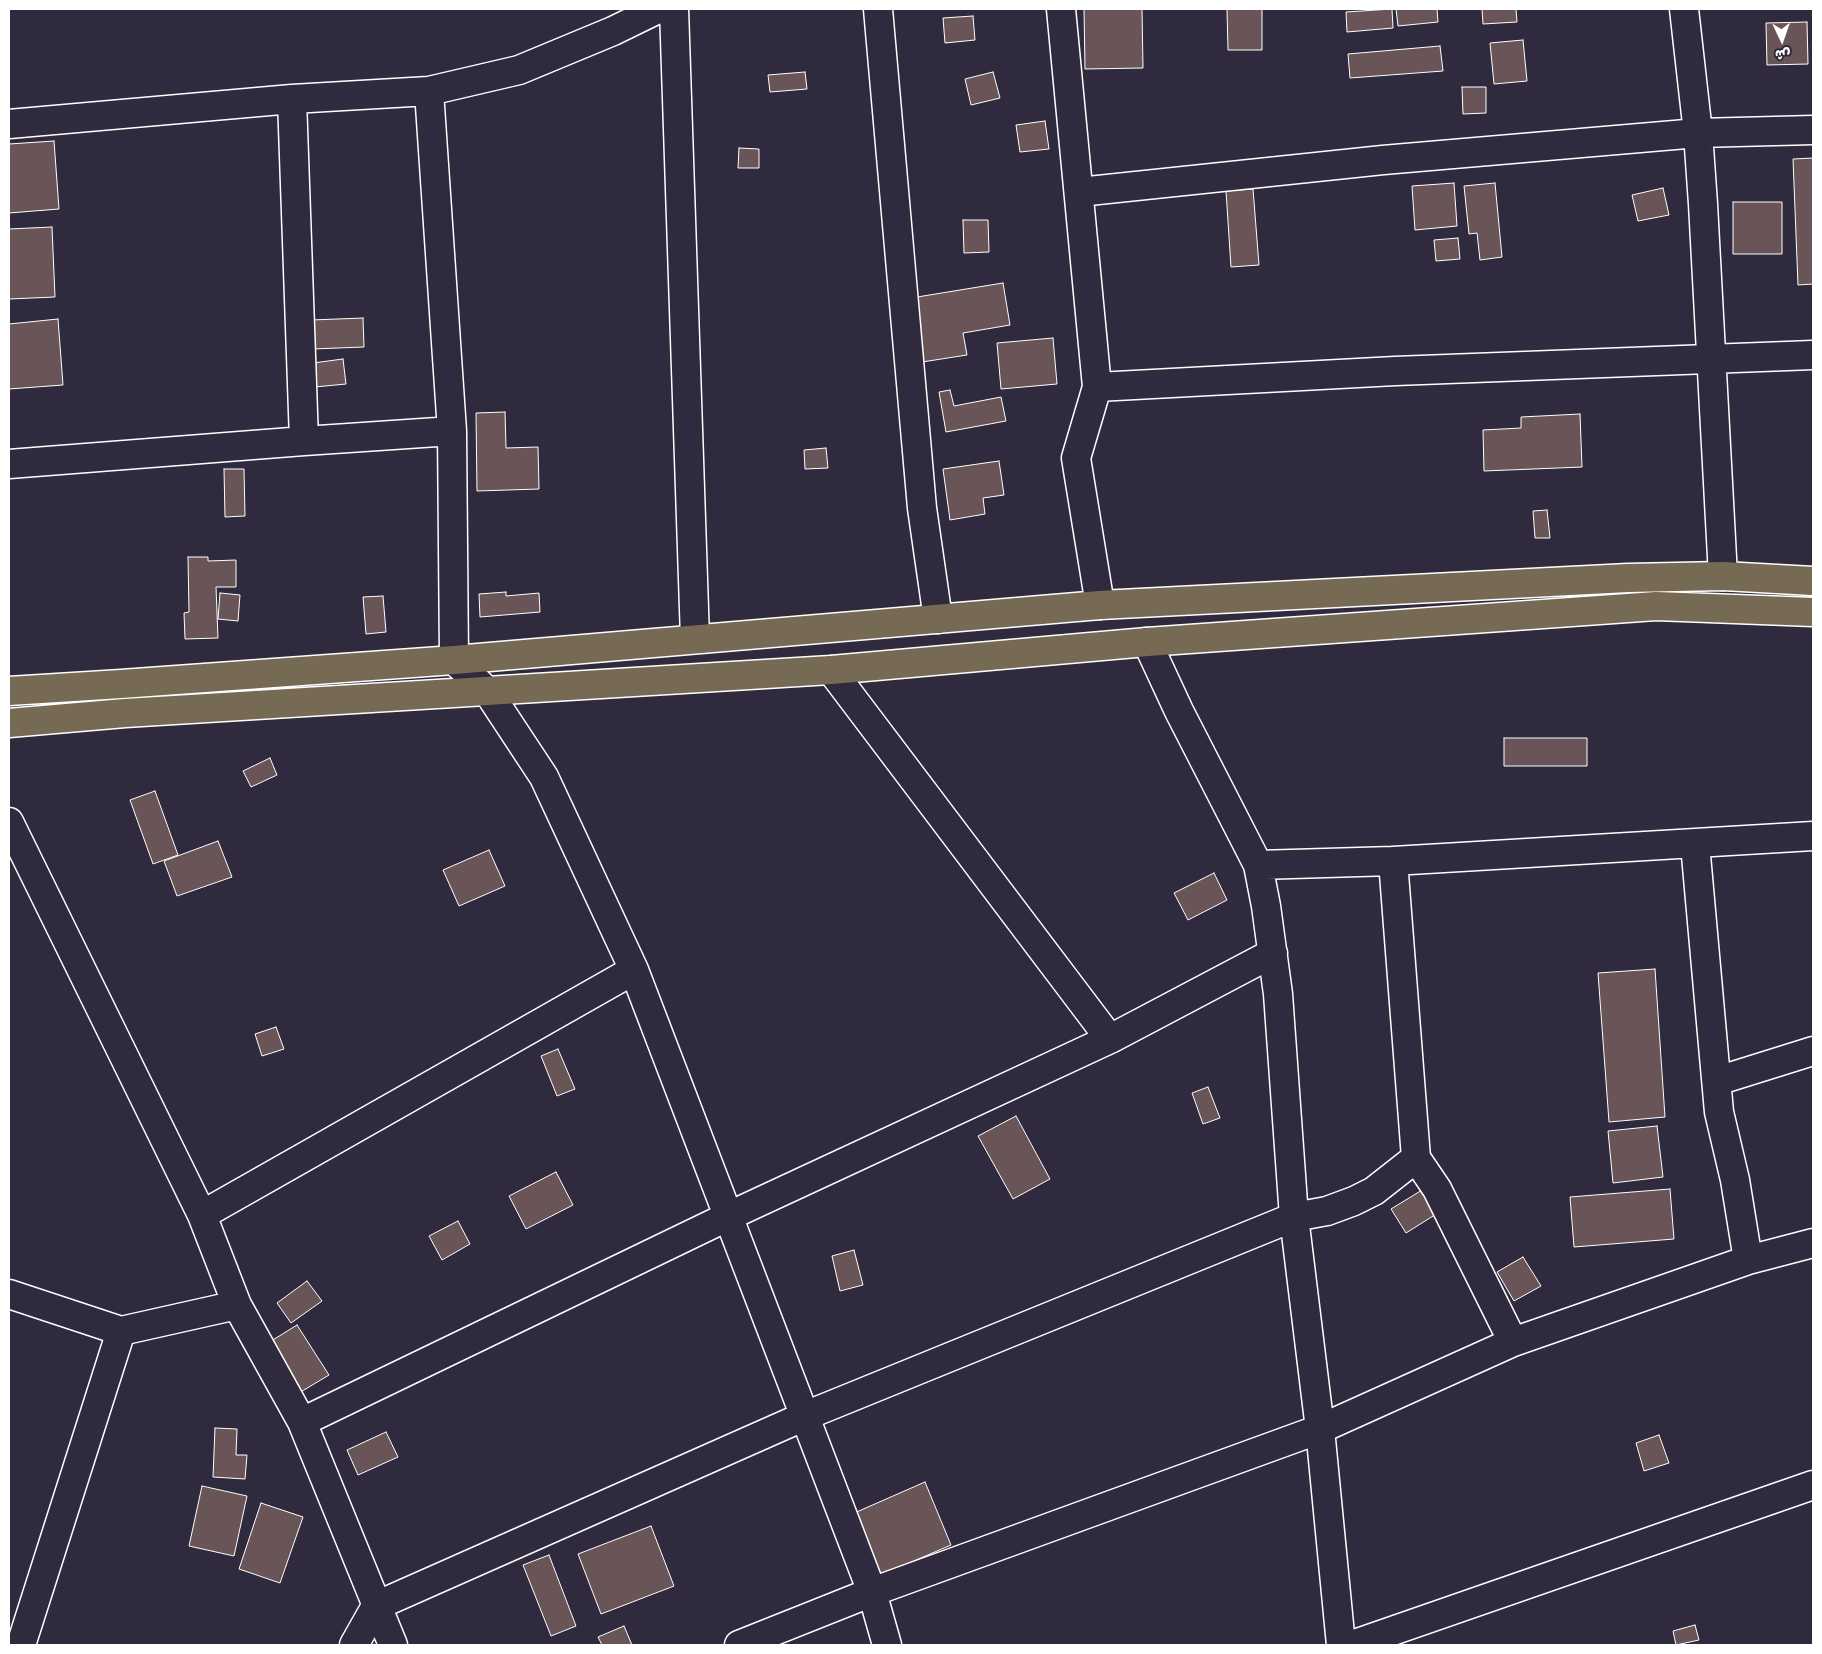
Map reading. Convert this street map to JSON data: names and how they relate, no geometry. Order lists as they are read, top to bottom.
{
  "north": "bottom"
}
